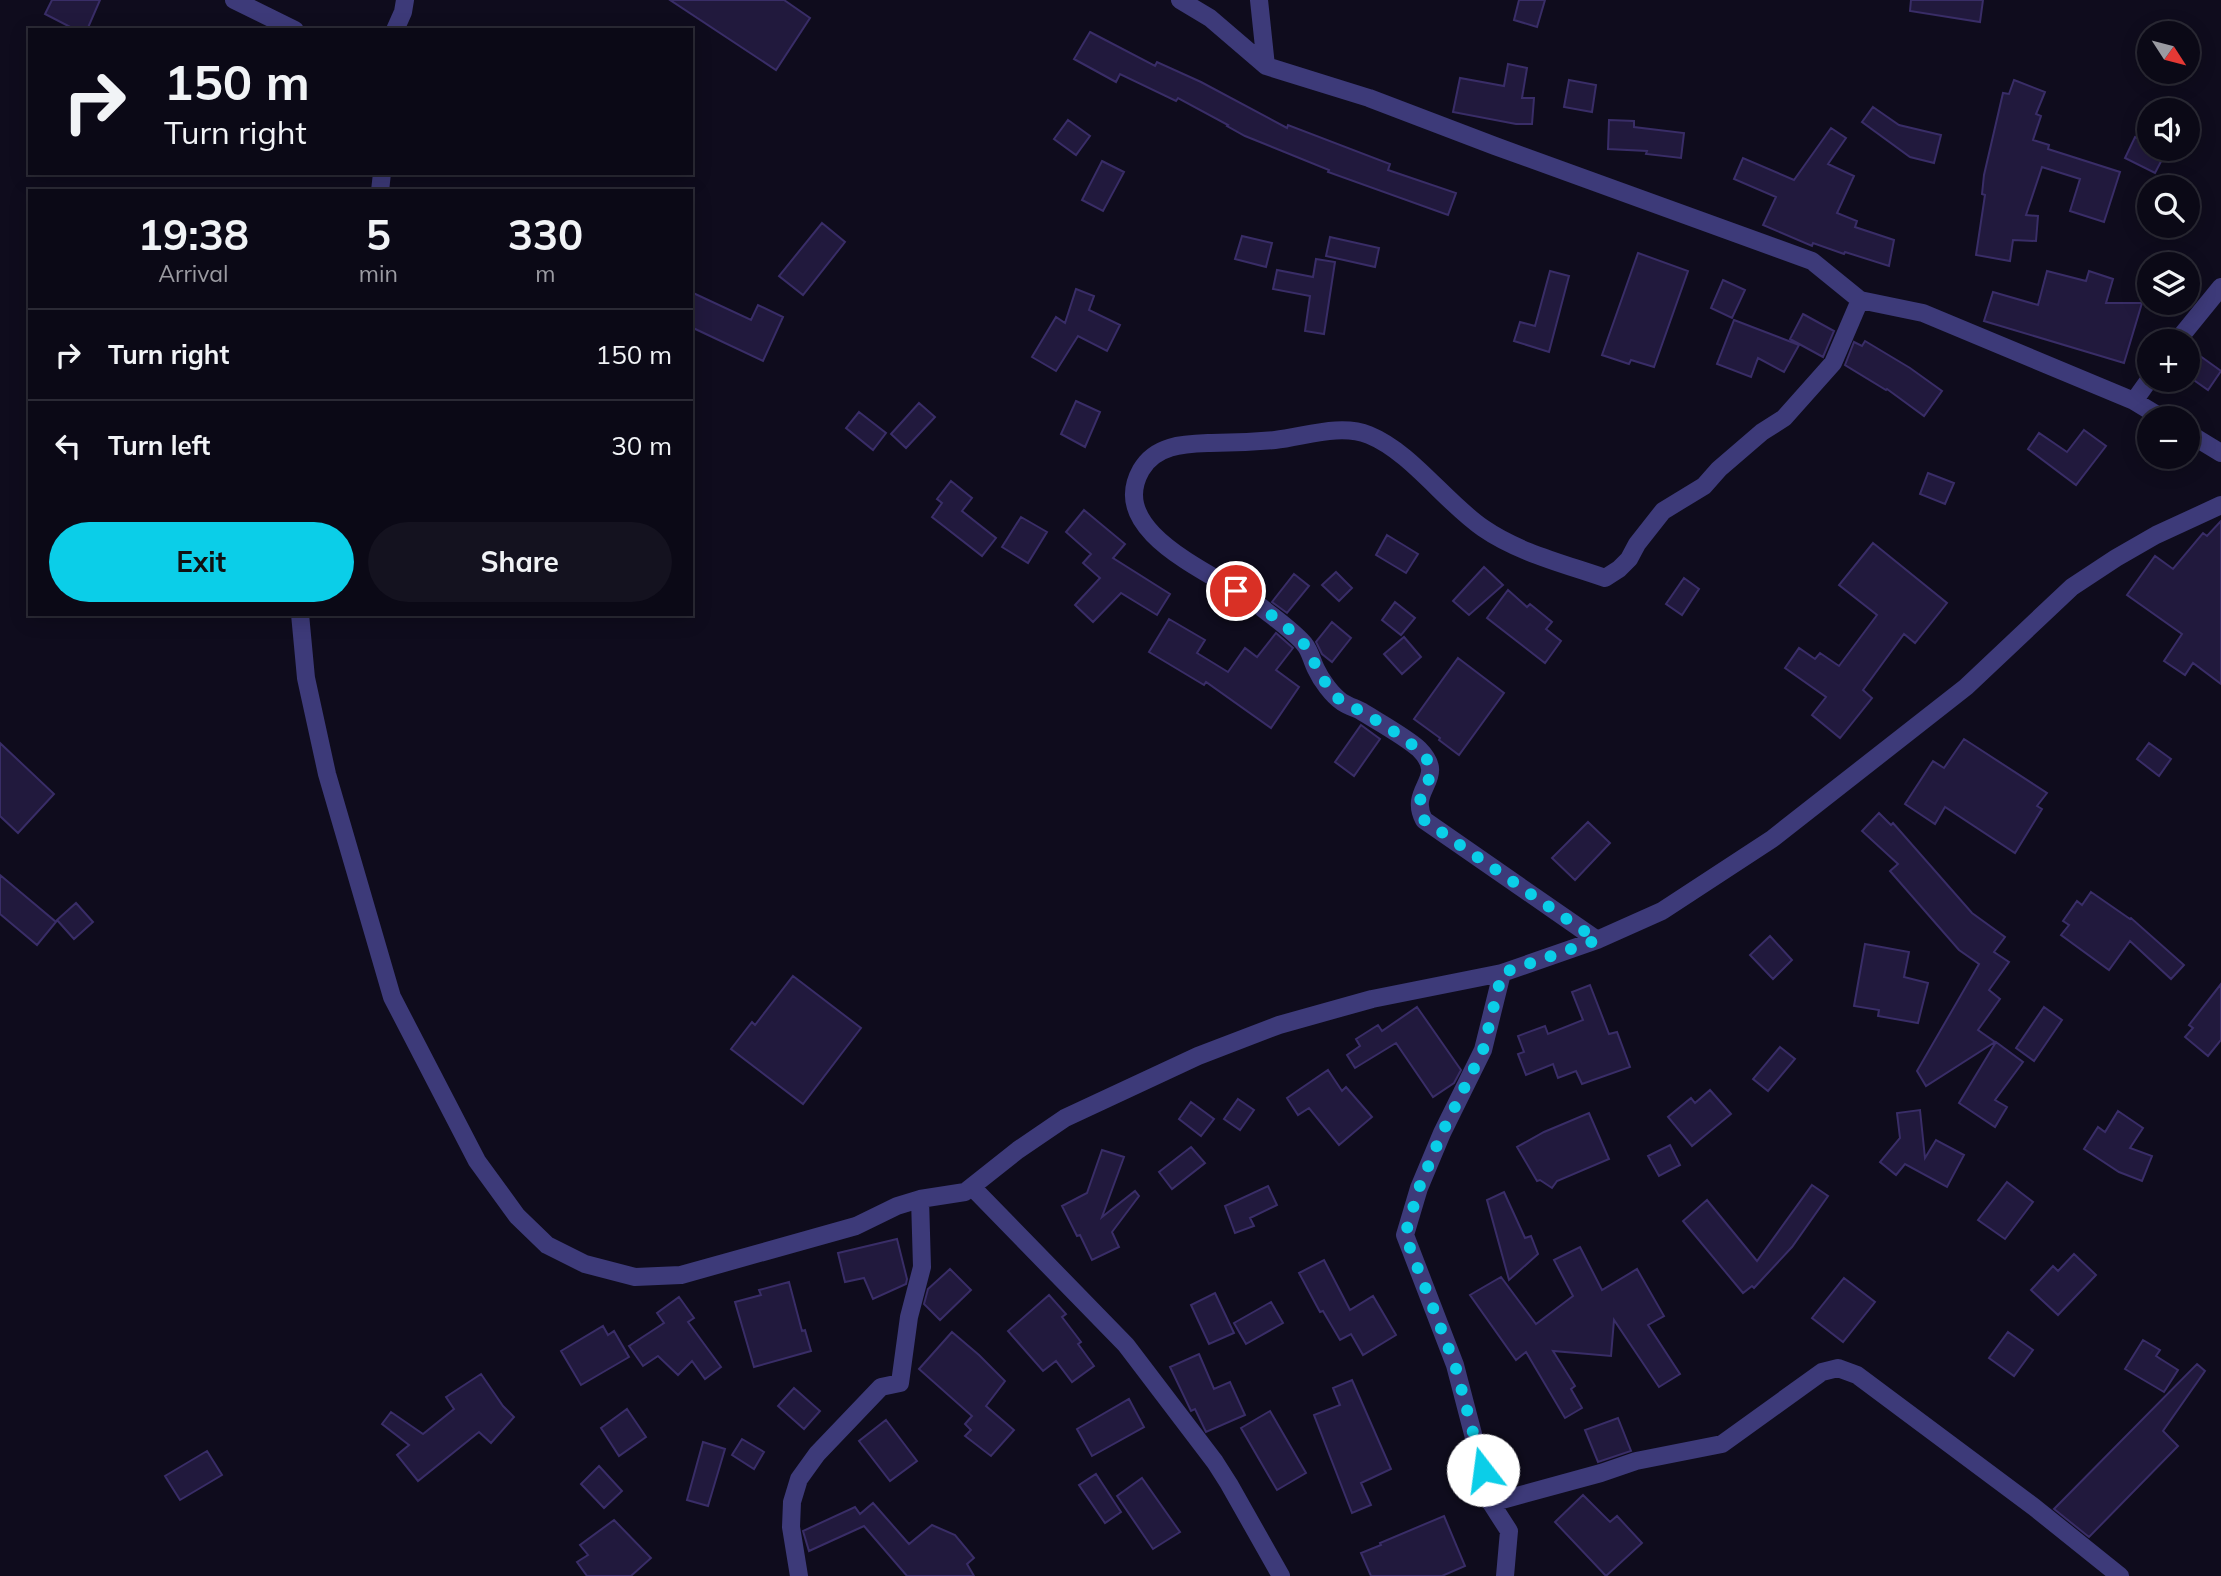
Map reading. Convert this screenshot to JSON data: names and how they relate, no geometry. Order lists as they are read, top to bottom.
{
  "north": "bottom right",
  "page": {
    "map_buttons": ["+", "−"],
    "turn": ["150 m", "Turn right"],
    "eta": [
      "19:38",
      "Arrival",
      "5",
      "min",
      "330",
      "m"
    ],
    "list": [
      {
        "name": "Turn right",
        "value": "150 m"
      },
      {
        "name": "Turn left",
        "value": "30 m"
      }
    ],
    "buttons": ["Exit", "Share"]
  }
}
